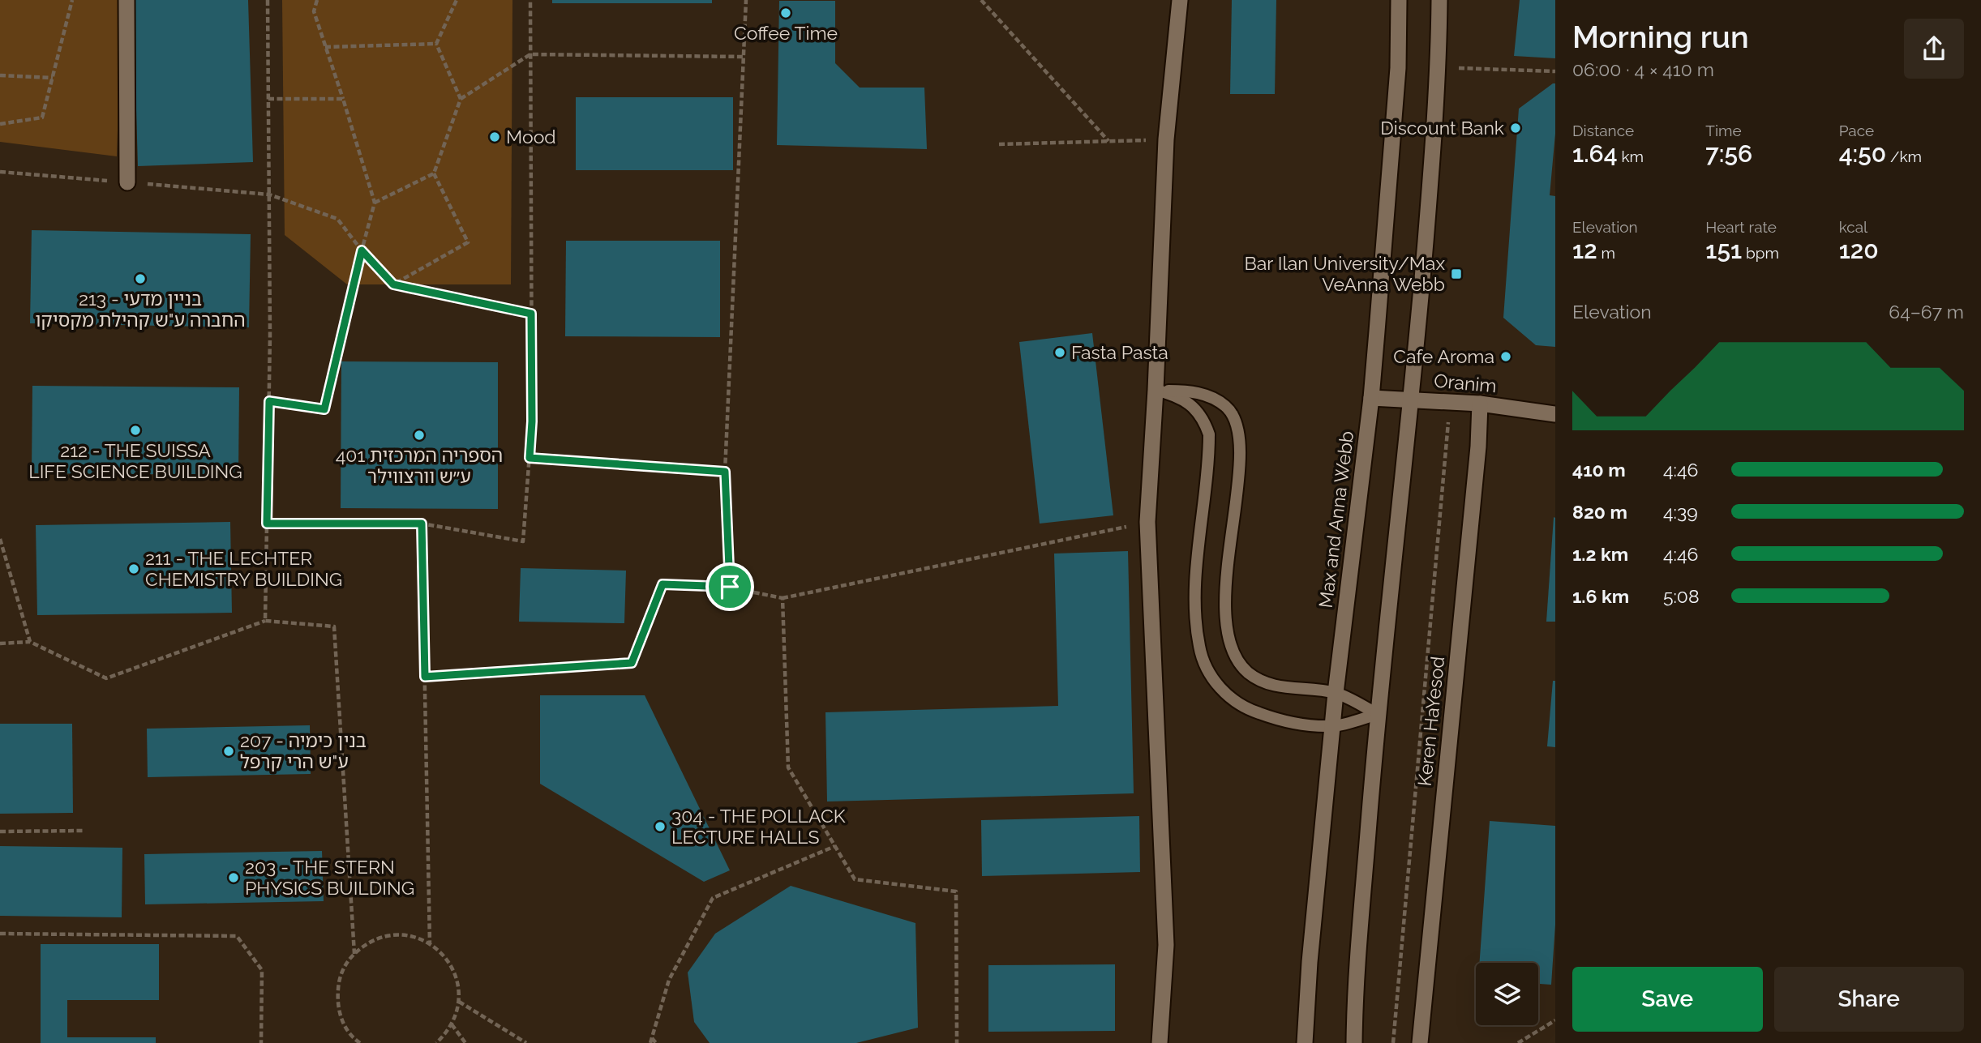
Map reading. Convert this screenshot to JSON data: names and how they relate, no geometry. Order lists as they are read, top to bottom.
{
  "streets": {
    "street": ["Oranim", "Max and Anna Webb", "Keren HaYesod"]
  },
  "crossings": [
    ["Oranim", "Max and Anna Webb"],
    ["Oranim", "Keren HaYesod"]
  ],
  "places": {
    "other": [
      "Coffee Time",
      "Discount Bank",
      "Mood",
      "213 - בניין מדעי החברה ע\"ש קהילת מקסיקו",
      "Fasta Pasta",
      "Cafe Aroma",
      "212 - THE SUISSA LIFE SCIENCE BUILDING",
      "401 הספריה המרכזית ע״ש וורצווילר",
      "211 - THE LECHTER CHEMISTRY BUILDING",
      "207 - בנין כימיה ע\"ש הרי קרפל",
      "304 - THE POLLACK LECTURE HALLS",
      "203 - THE STERN PHYSICS BUILDING"
    ],
    "transit": ["Bar Ilan University/Max VeAnna Webb"]
  },
  "page": {
    "heading": ["Morning run", "06:00 · 4 × 410 m"],
    "stats": [
      ["Distance", "1.64 km"],
      ["Time", "7:56"],
      ["Pace", "4:50 /km"],
      ["Elevation", "12 m"],
      ["Heart rate", "151 bpm"],
      ["kcal", "120"]
    ],
    "chart": ["Elevation", "64–67 m"],
    "list": [
      {
        "name": "410 m",
        "note": "4:46"
      },
      {
        "name": "820 m",
        "note": "4:39"
      },
      {
        "name": "1.2 km",
        "note": "4:46"
      },
      {
        "name": "1.6 km",
        "note": "5:08"
      }
    ],
    "buttons": ["Save", "Share"]
  }
}
